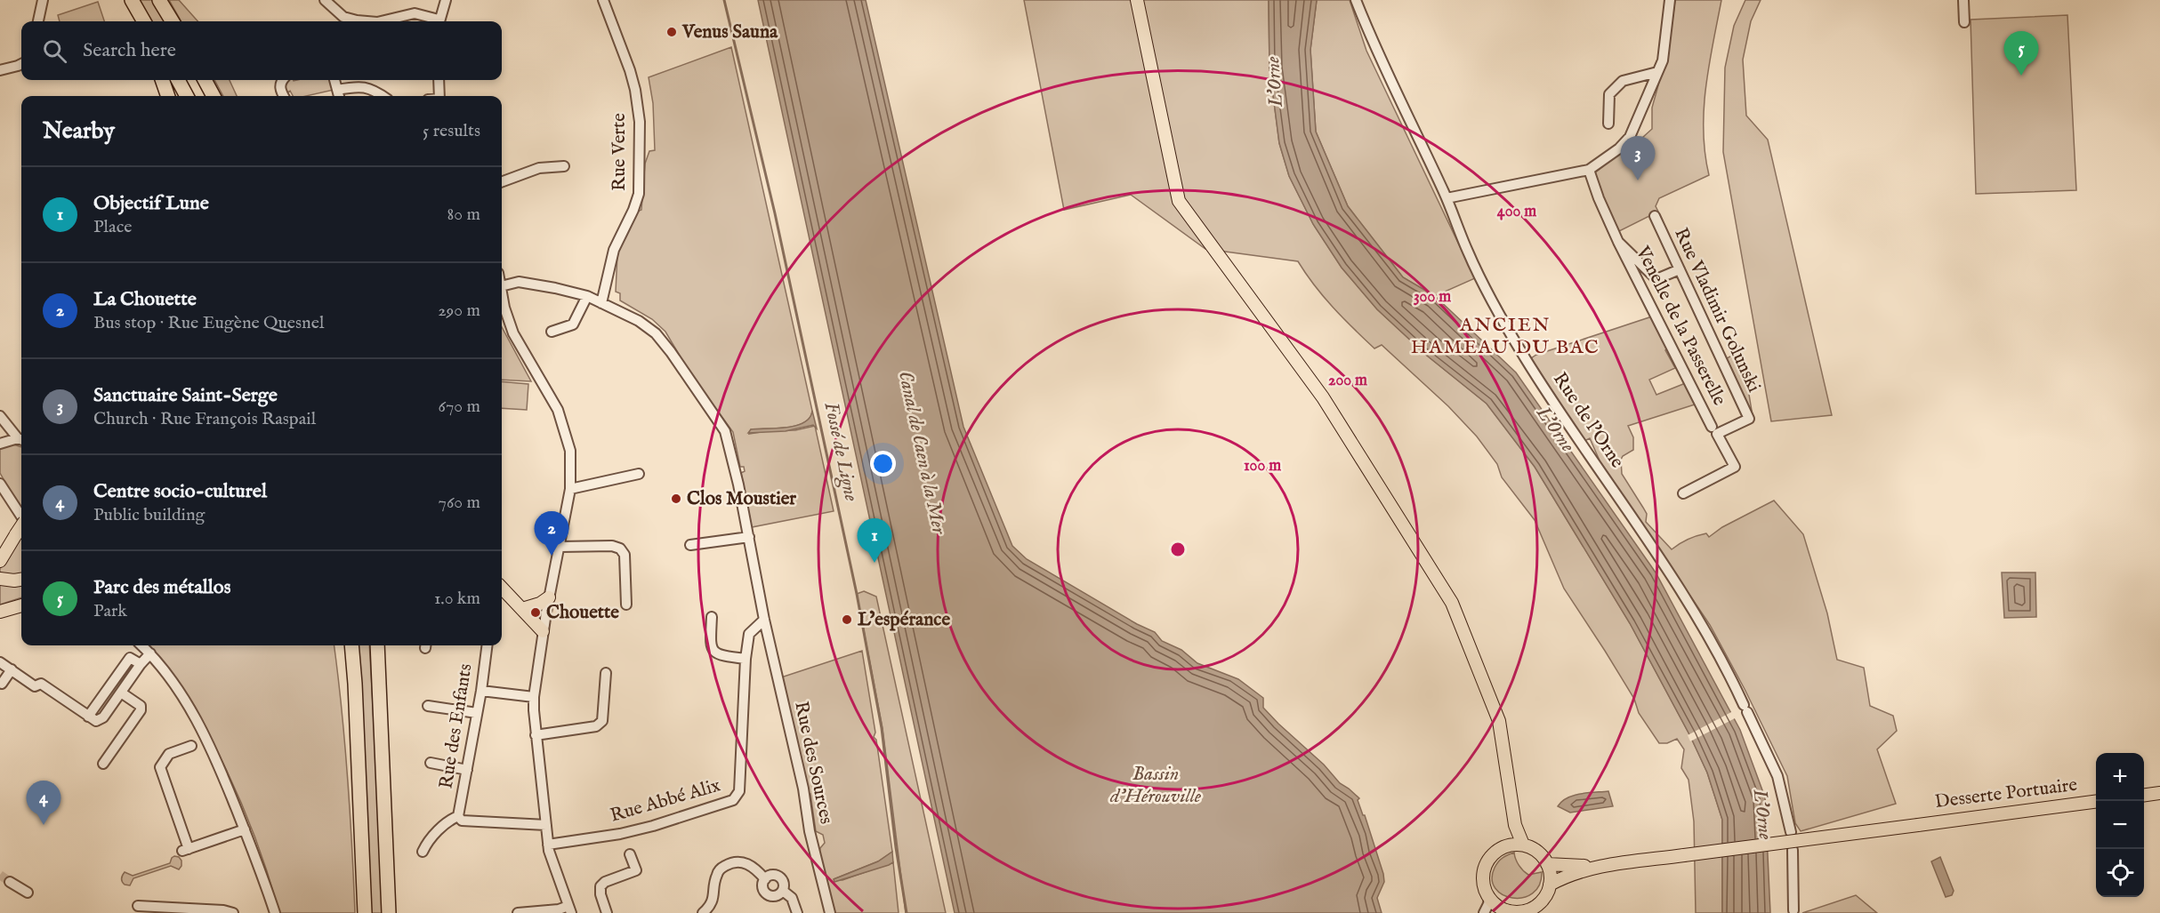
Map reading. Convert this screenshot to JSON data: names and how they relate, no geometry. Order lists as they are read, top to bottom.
{
  "streets": {
    "main road": ["Desserte Portuaire"],
    "street": [
      "Rue Verte",
      "Rue Vladimir Golunski",
      "Venelle de la Passerelle",
      "Rue de l'Orne",
      "Rue des Enfants",
      "Rue des Sources",
      "Rue Abbé Alix"
    ]
  },
  "crossings": [
    ["Rue Verte", "Rue des Sources"],
    ["Rue Vladimir Golunski", "Venelle de la Passerelle"],
    ["Rue des Sources", "Rue Abbé Alix"]
  ],
  "districts": ["ANCIEN HAMEAU DU BAC"],
  "water": [
    "L'Orne",
    "Fossé de Ligne",
    "Canal de Caen à la Mer",
    "Bassin d'Hérouville"
  ],
  "places": [
    "Venus Sauna",
    "Clos Moustier",
    "Chouette",
    "L’espérance"
  ],
  "page": {
    "search": "Search here",
    "pins": [
      "5",
      "3",
      "2",
      "1",
      "4"
    ],
    "heading": ["Nearby", "5 results"],
    "list": [
      {
        "mark": "1",
        "name": "Objectif Lune",
        "note": "Place",
        "value": "80 m"
      },
      {
        "mark": "2",
        "name": "La Chouette",
        "note": "Bus stop · Rue Eugène Quesnel",
        "value": "290 m"
      },
      {
        "mark": "3",
        "name": "Sanctuaire Saint-Serge",
        "note": "Church · Rue François Raspail",
        "value": "670 m"
      },
      {
        "mark": "4",
        "name": "Centre socio-culturel",
        "note": "Public building",
        "value": "760 m"
      },
      {
        "mark": "5",
        "name": "Parc des métallos",
        "note": "Park",
        "value": "1.0 km"
      }
    ],
    "map_buttons": ["+", "−"]
  },
  "rings": [
    "400 m",
    "300 m",
    "200 m",
    "100 m"
  ]
}
